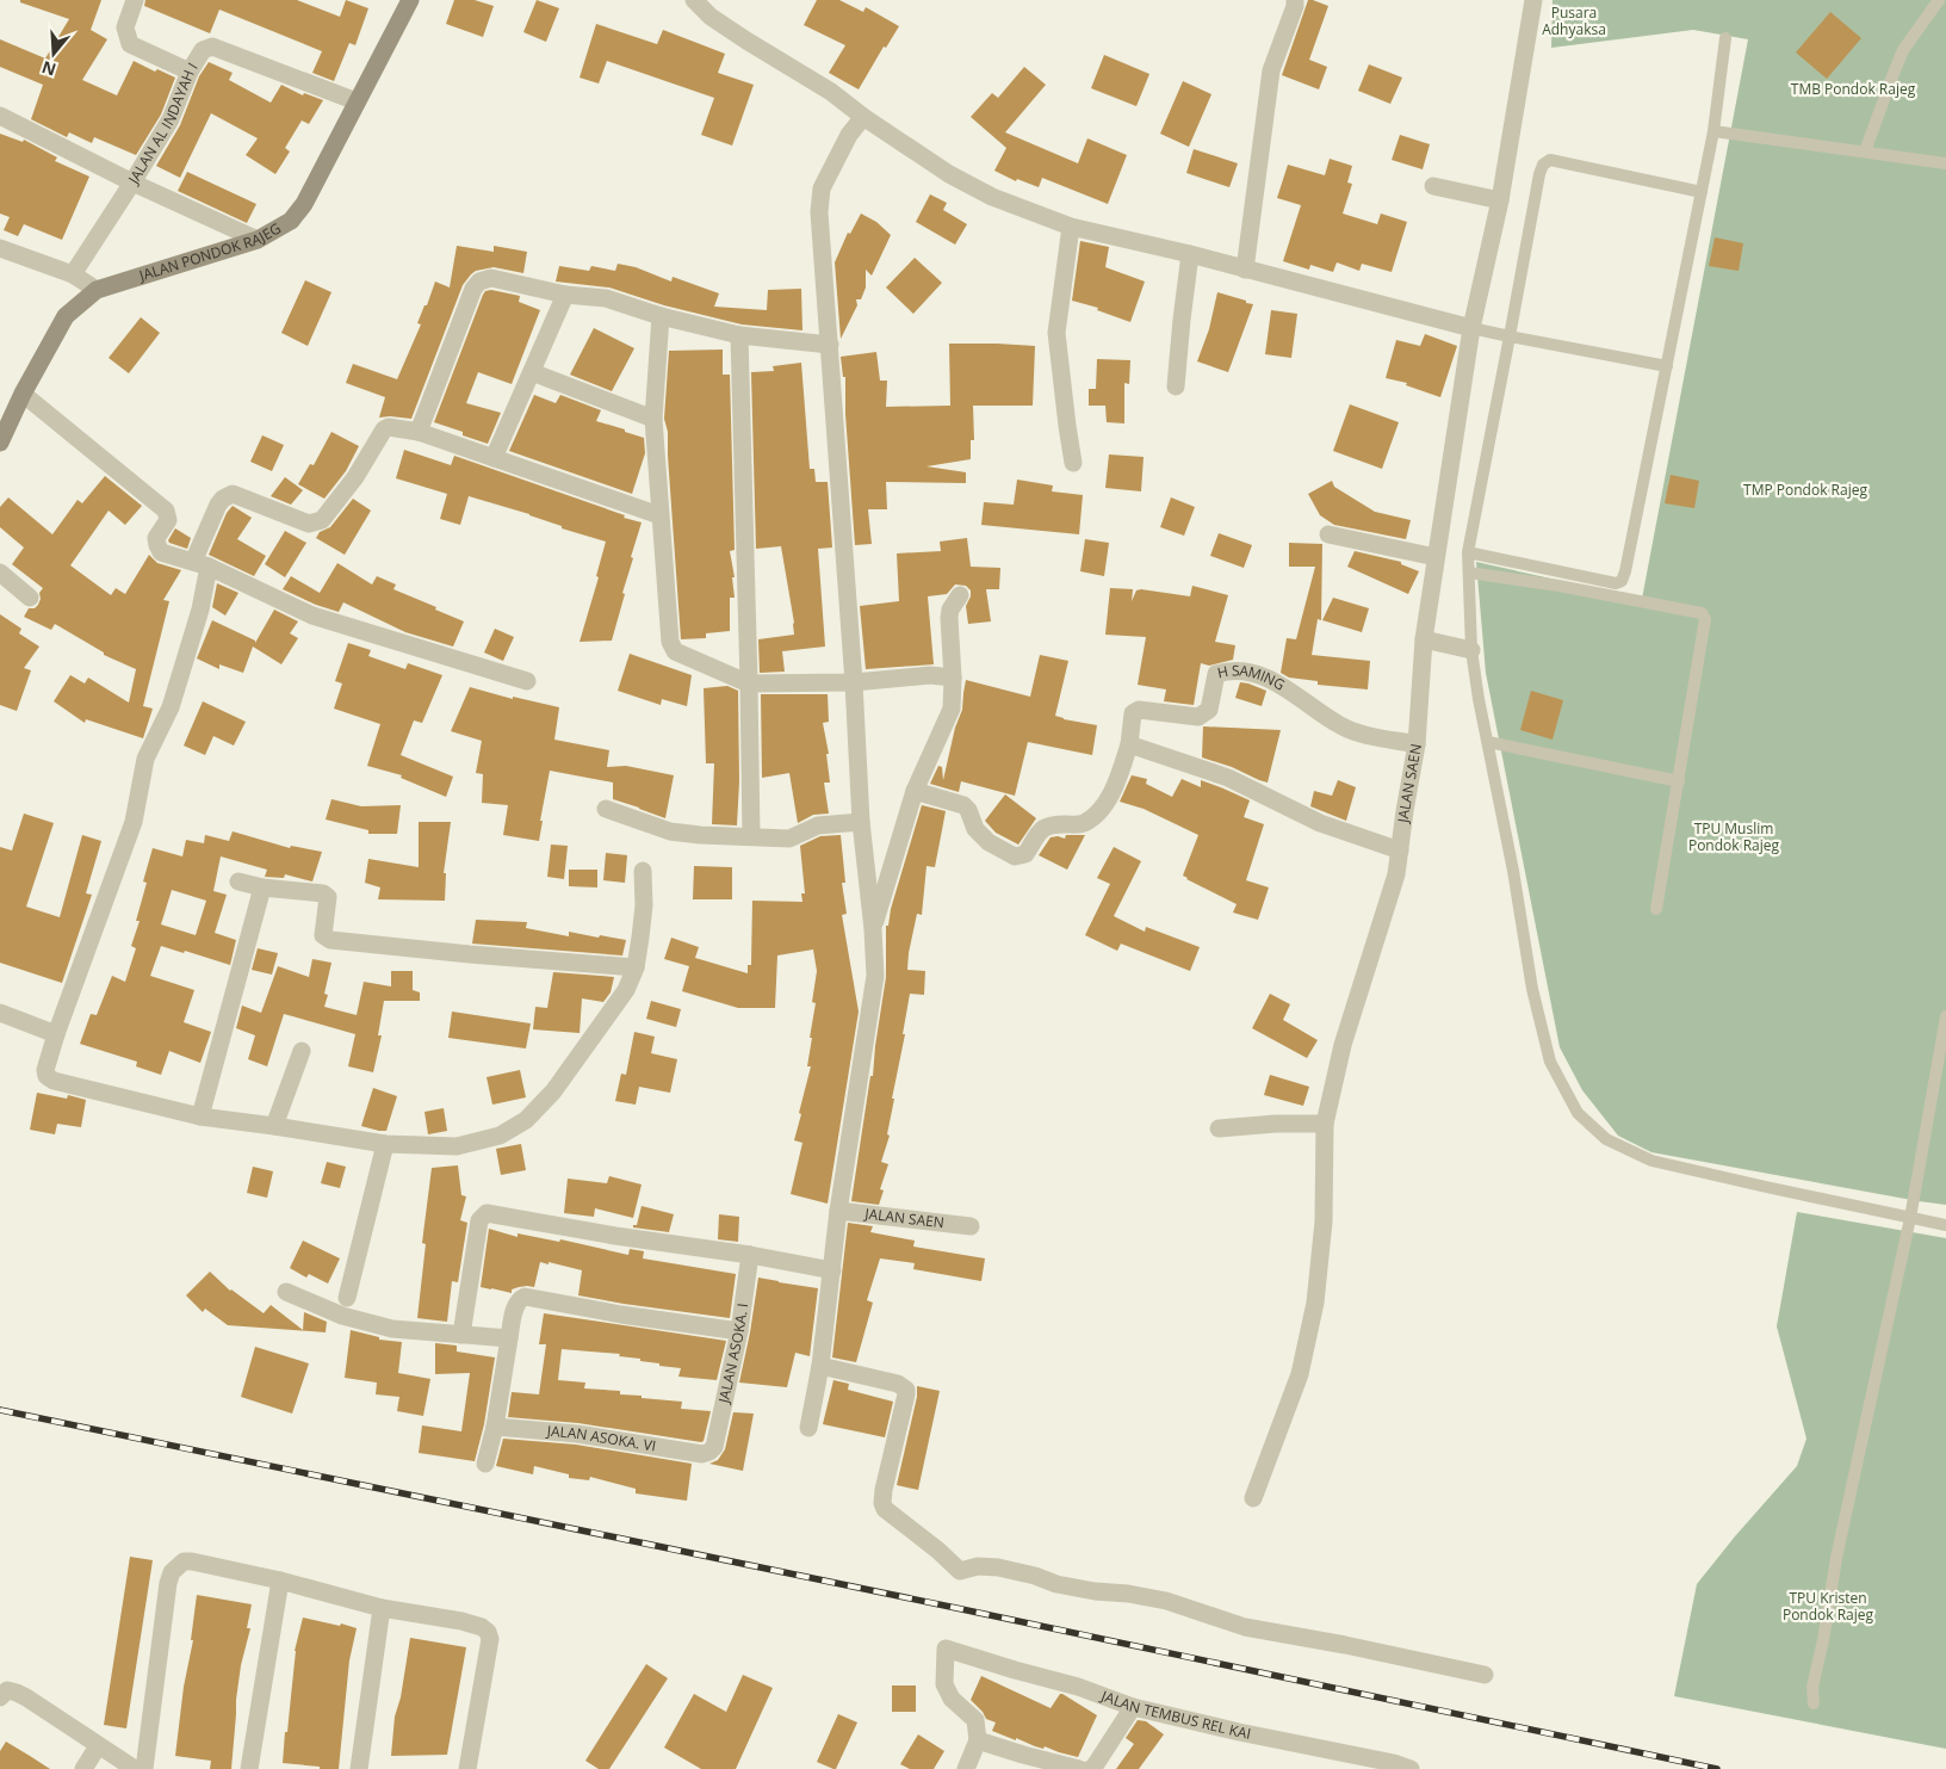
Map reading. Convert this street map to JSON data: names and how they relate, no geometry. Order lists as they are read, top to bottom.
{
  "streets": {
    "main road": ["JALAN PONDOK RAJEG"],
    "street": [
      "JALAN AL INDAYAH I",
      "H SAMING",
      "JALAN SAEN",
      "JALAN ASOKA. I",
      "JALAN ASOKA. VI",
      "JALAN TEMBUS REL KAI"
    ]
  },
  "crossings": [
    ["JALAN AL INDAYAH I", "JALAN PONDOK RAJEG"],
    ["H SAMING", "JALAN SAEN"],
    ["JALAN ASOKA. I", "JALAN ASOKA. VI"]
  ],
  "parks": [
    "Pusara Adhyaksa",
    "TMB Pondok Rajeg",
    "TMP Pondok Rajeg",
    "TPU Muslim Pondok Rajeg",
    "TPU Kristen Pondok Rajeg"
  ],
  "north": "bottom"
}
